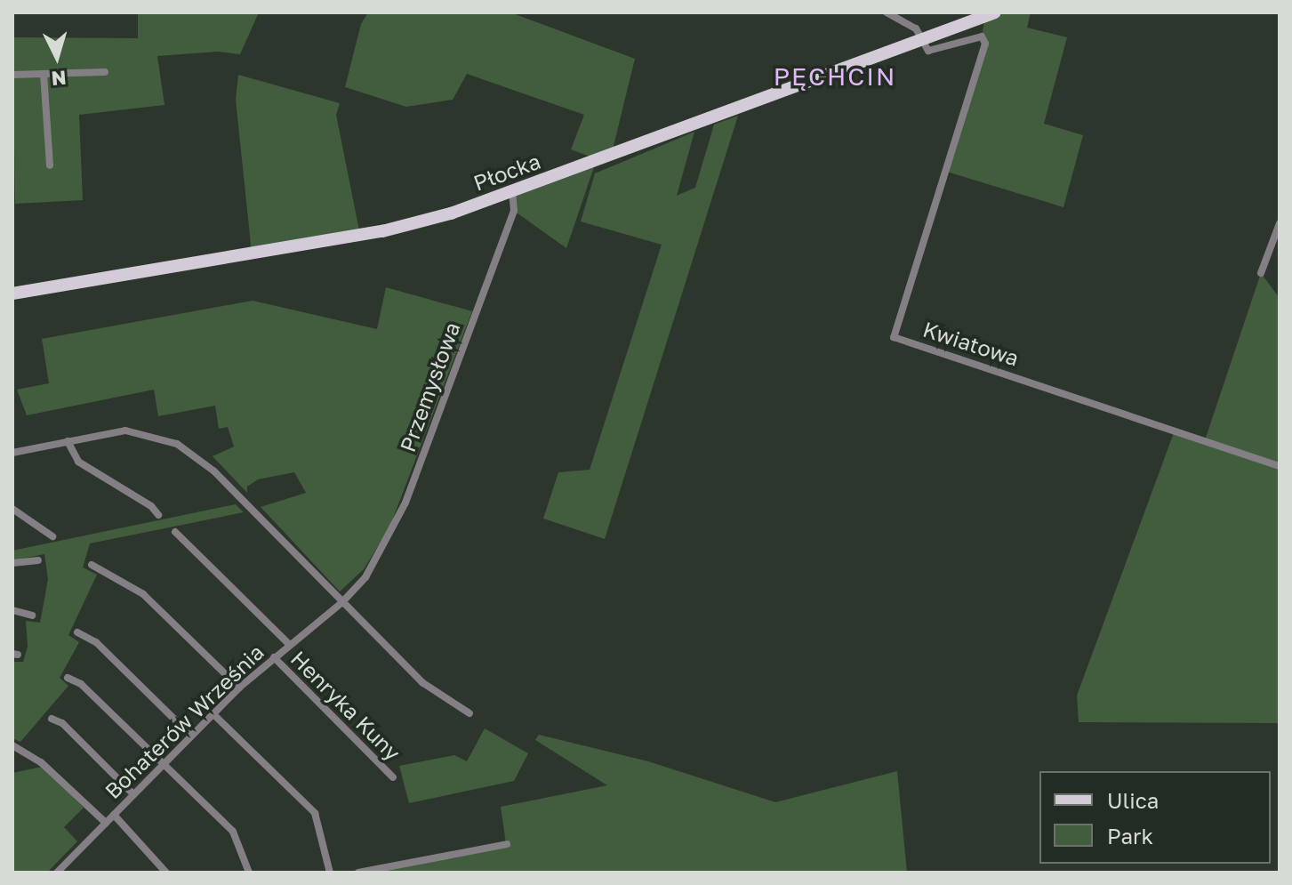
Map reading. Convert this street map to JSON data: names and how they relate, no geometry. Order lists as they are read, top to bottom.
{
  "streets": {
    "main road": ["Płocka"],
    "street": [
      "Kwiatowa",
      "Przemysłowa",
      "Henryka Kuny",
      "Bohaterów Września"
    ]
  },
  "crossings": [
    ["Płocka", "Kwiatowa"],
    ["Płocka", "Przemysłowa"],
    ["Przemysłowa", "Bohaterów Września"],
    ["Henryka Kuny", "Bohaterów Września"]
  ],
  "districts": ["PĘCHCIN"],
  "legend": ["Ulica", "Park"],
  "north": "bottom"
}
